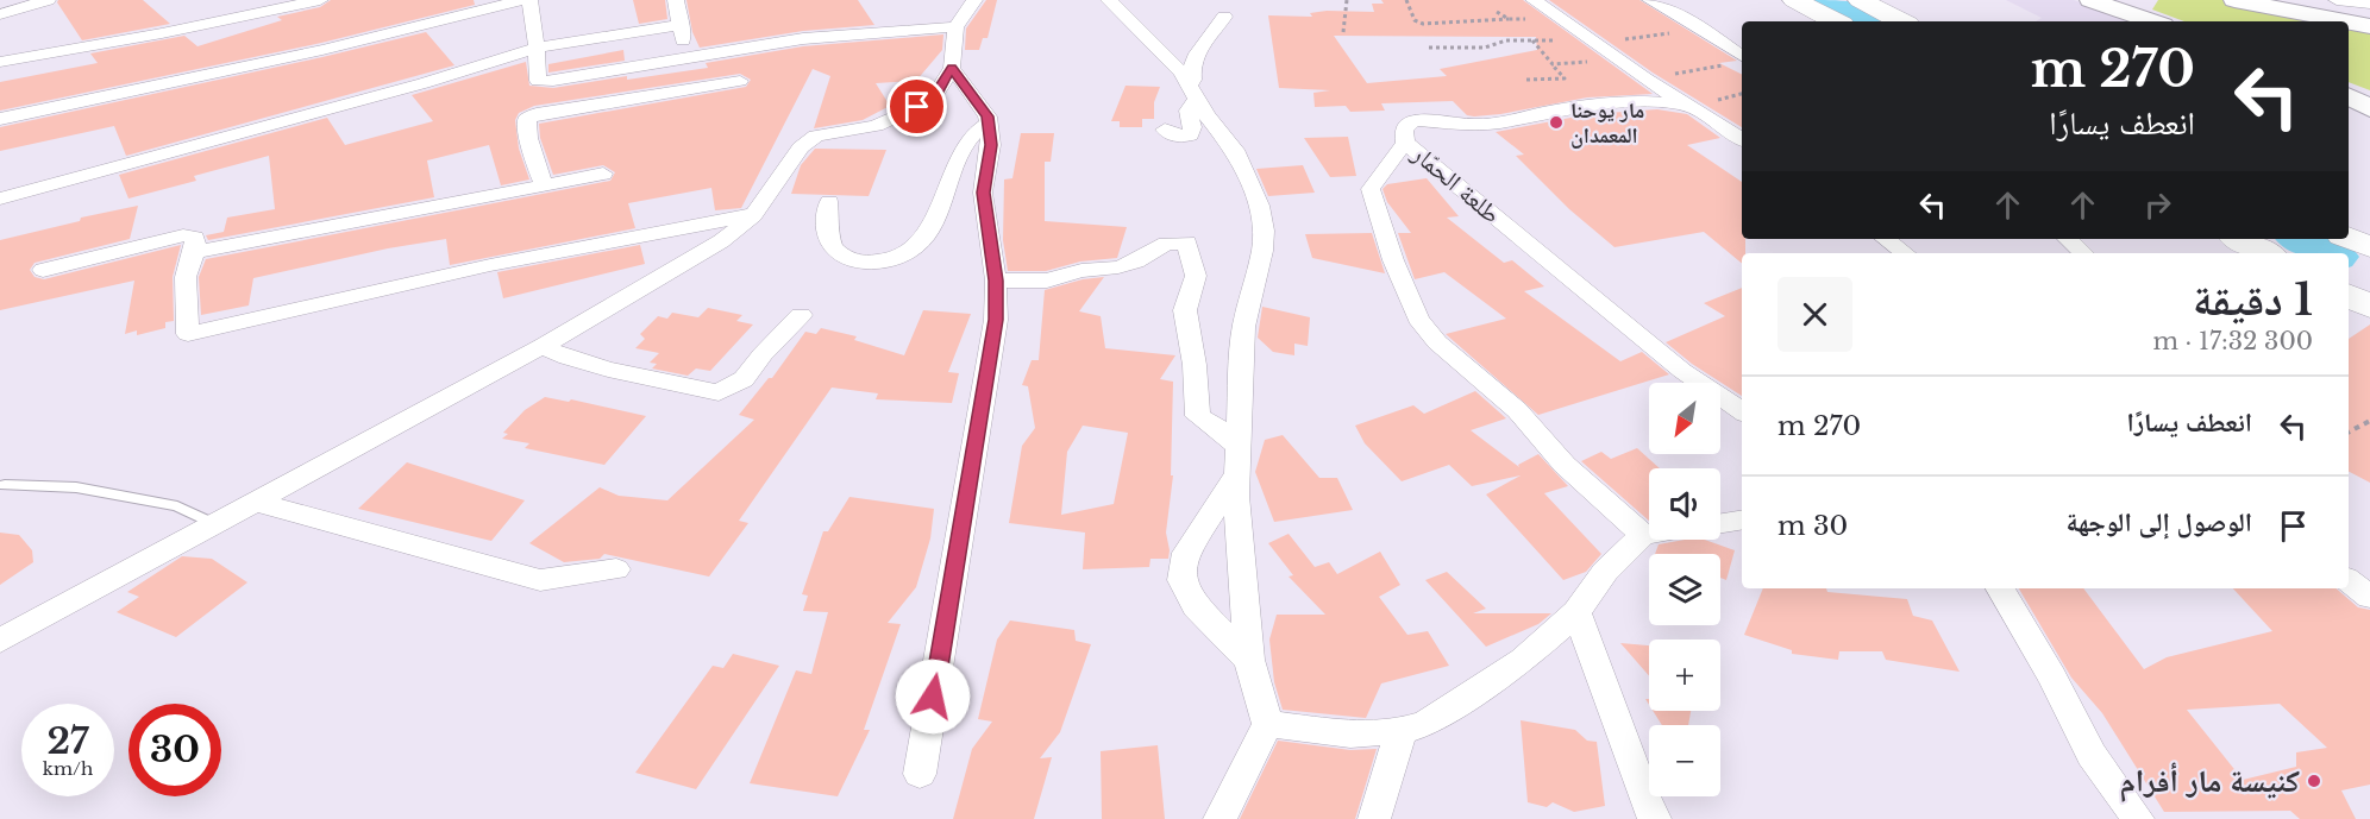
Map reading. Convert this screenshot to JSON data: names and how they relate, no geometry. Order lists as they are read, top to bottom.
{
  "streets": {
    "street": ["طلعة الحمّار"]
  },
  "places": ["مار يوحنا المعمدان", "كنيسة مار أفرام"],
  "north": "bottom left",
  "page": {
    "turn": ["270 m", "انعطف يسارًا"],
    "heading": ["1 دقيقة", "300 m · 17:32"],
    "list": [
      {
        "name": "انعطف يسارًا",
        "value": "270 m"
      },
      {
        "name": "الوصول إلى الوجهة",
        "value": "30 m"
      }
    ],
    "map_buttons": ["+", "−"],
    "speed": "27 km/h",
    "limit": "30"
  }
}
